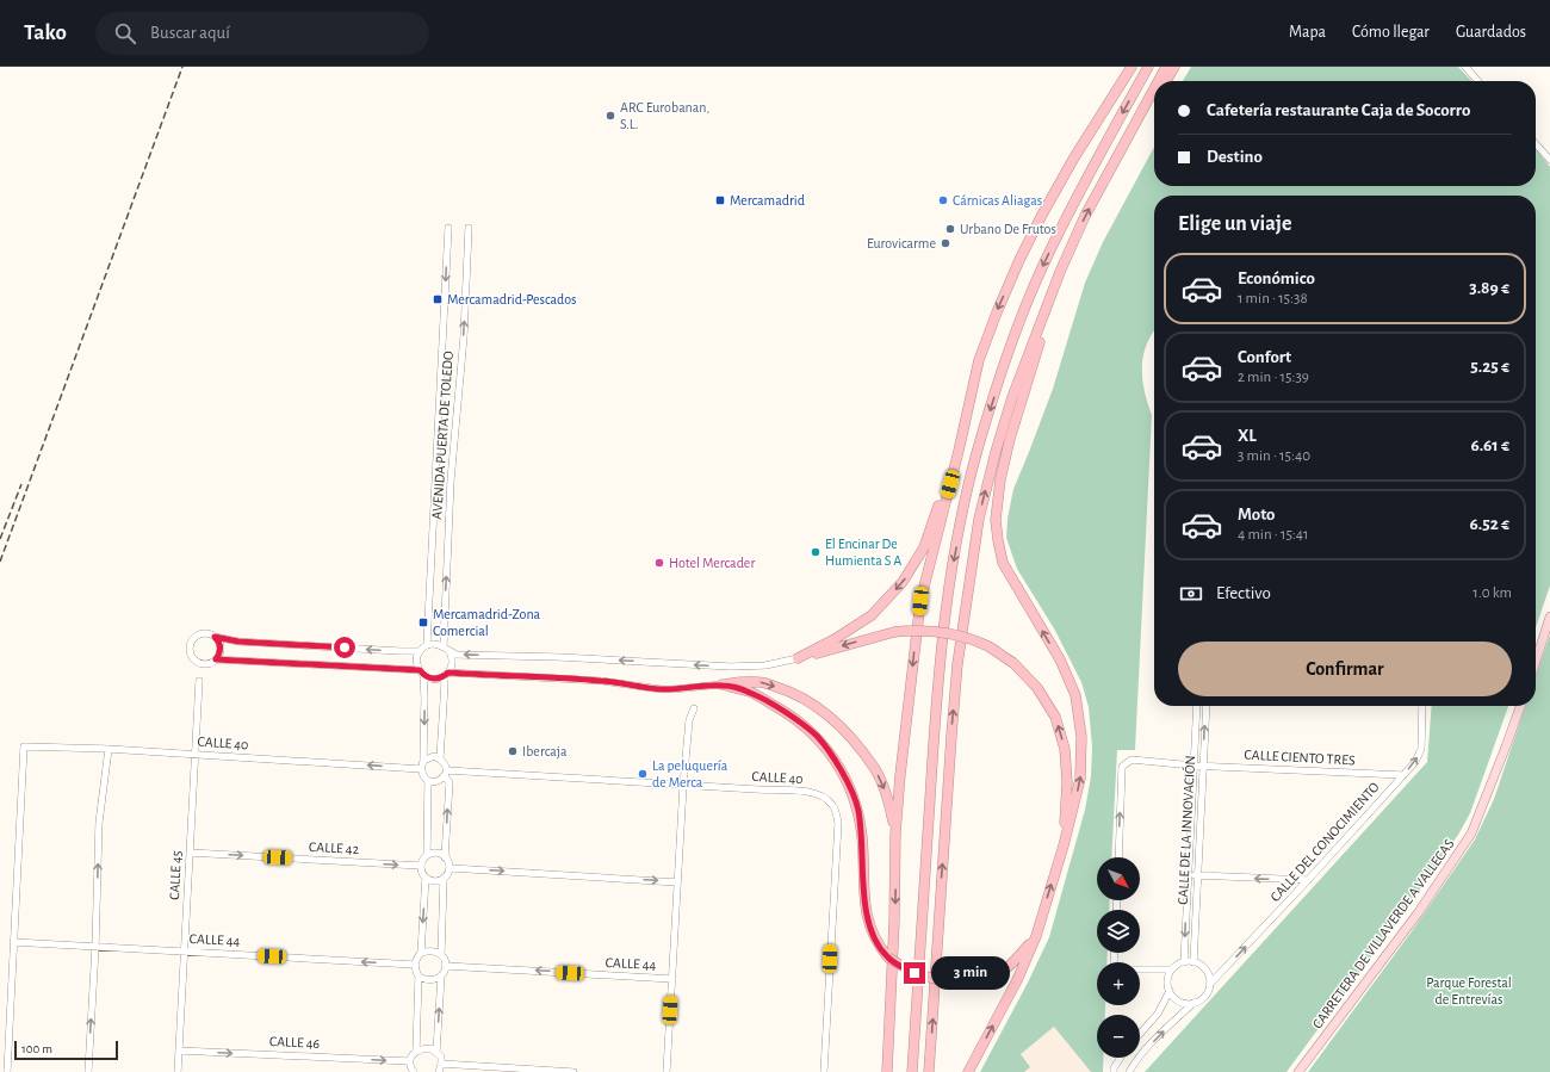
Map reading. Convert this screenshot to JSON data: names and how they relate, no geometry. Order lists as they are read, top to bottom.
{
  "streets": {
    "main road": ["CARRETERA DE VILLAVERDE A VALLECAS"],
    "street": [
      "AVENIDA PUERTA DE TOLEDO",
      "CALLE 40",
      "CALLE CIENTO TRES",
      "CALLE DE LA INNOVACIÓN",
      "CALLE DEL CONOCIMIENTO",
      "CALLE 42",
      "CALLE 45",
      "CALLE 44",
      "CALLE 46"
    ]
  },
  "crossings": [
    ["CALLE 40", "CALLE 45"],
    ["CALLE 40", "CALLE 44"],
    ["CALLE CIENTO TRES", "CALLE DE LA INNOVACIÓN"],
    ["CALLE CIENTO TRES", "CALLE DEL CONOCIMIENTO"],
    ["CALLE DE LA INNOVACIÓN", "CALLE DEL CONOCIMIENTO"],
    ["CALLE 42", "CALLE 45"],
    ["CALLE 45", "CALLE 44"],
    ["CALLE 45", "CALLE 46"]
  ],
  "one_way": [
    "CALLE DEL CONOCIMIENTO",
    "CALLE 42",
    "CALLE 44",
    "CALLE 46"
  ],
  "parks": ["Parque Forestal de Entrevías"],
  "places": {
    "other": [
      "ARC Eurobanan, S.L.",
      "Cárnicas Aliagas",
      "Urbano De Frutos",
      "Eurovicarme",
      "El Encinar De Humienta S A",
      "Hotel Mercader",
      "Ibercaja",
      "La peluquería de Merca"
    ],
    "transit": ["Mercamadrid", "Mercamadrid-Pescados", "Mercamadrid-Zona Comercial"]
  },
  "scale_bar": "100 m",
  "north": "bottom right",
  "page": {
    "header": "Tako",
    "search": "Buscar aquí",
    "nav": ["Mapa", "Cómo llegar", "Guardados"],
    "banner": ["Cafetería restaurante Caja de Socorro", "Destino"],
    "heading": "Elige un viaje",
    "list": [
      {
        "name": "Económico",
        "note": "1 min · 15:38",
        "value": "3.89 €"
      },
      {
        "name": "Confort",
        "note": "2 min · 15:39",
        "value": "5.25 €"
      },
      {
        "name": "XL",
        "note": "3 min · 15:40",
        "value": "6.61 €"
      },
      {
        "name": "Moto",
        "note": "4 min · 15:41",
        "value": "6.52 €"
      }
    ],
    "pay": ["Efectivo", "1.0 km"],
    "buttons": "Confirmar",
    "map_buttons": ["+", "−"],
    "bubble": "3 min",
    "scale": "100 m"
  }
}
